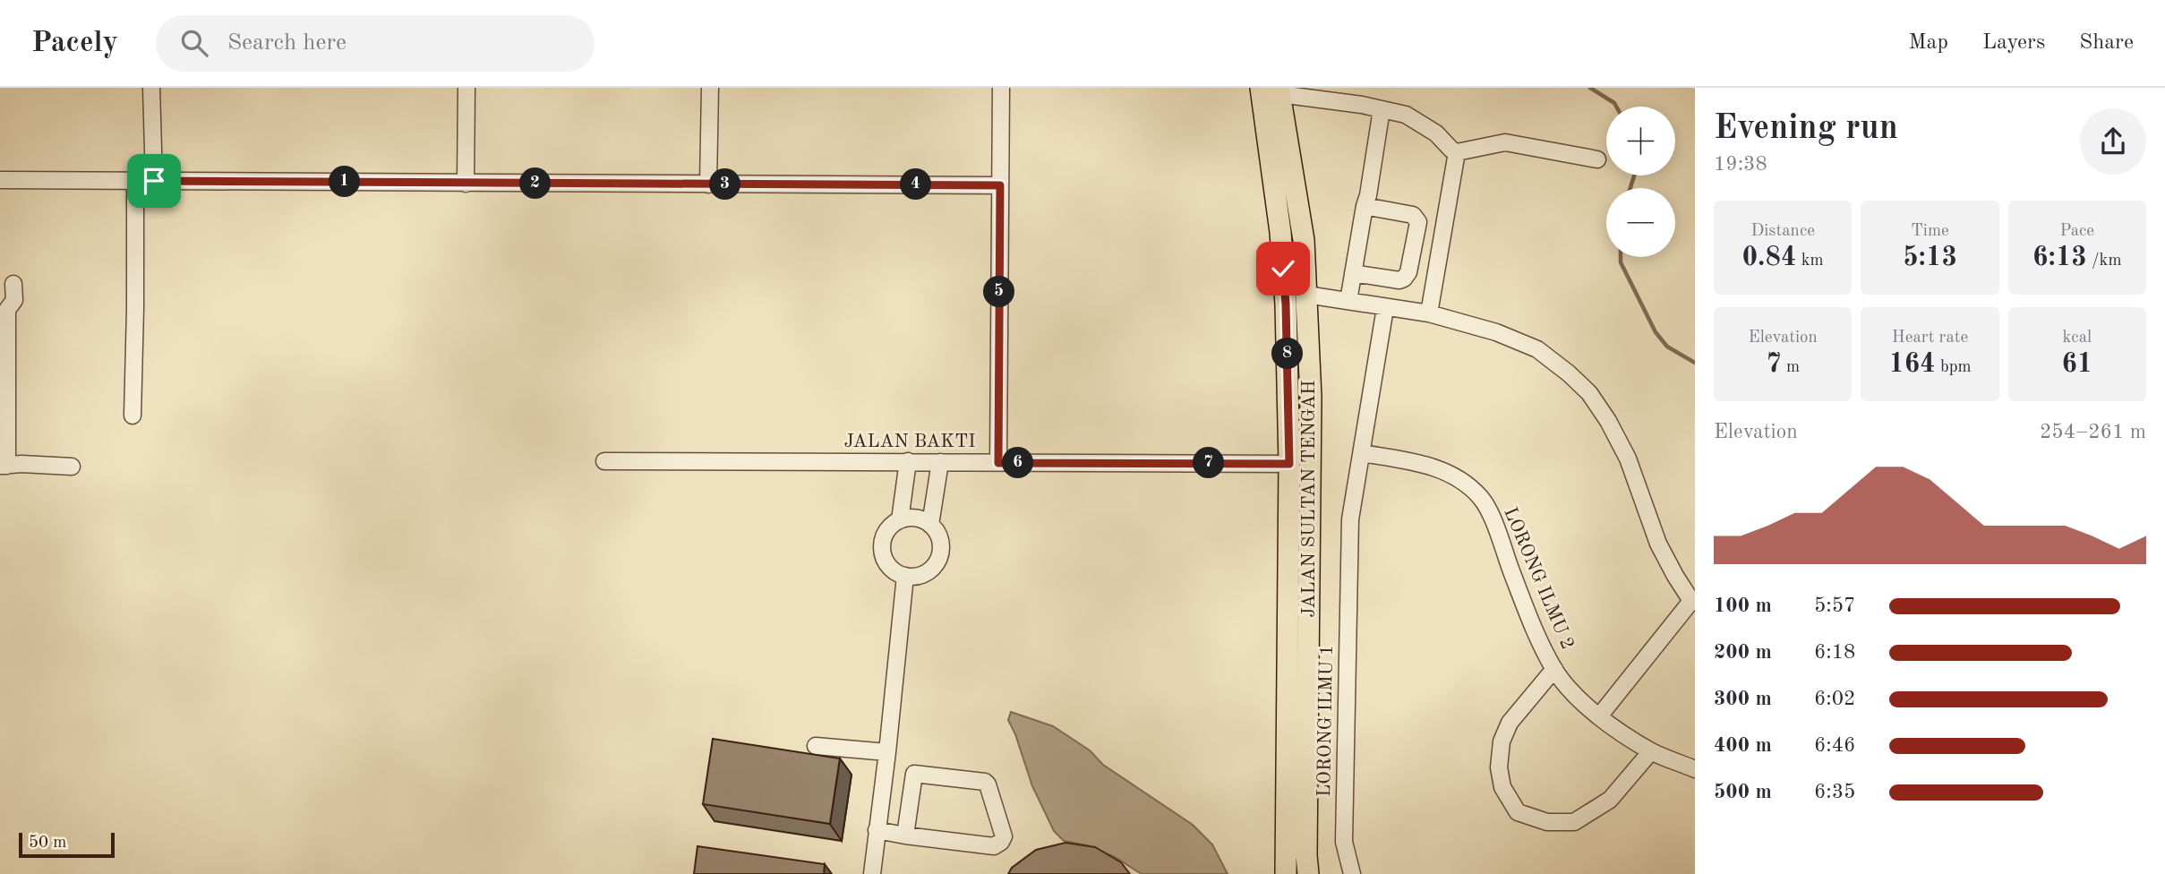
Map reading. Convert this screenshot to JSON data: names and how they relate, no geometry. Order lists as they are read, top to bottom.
{
  "streets": {
    "main road": ["JALAN SULTAN TENGAH"],
    "street": ["JALAN BAKTI", "LORONG ILMU 2", "LORONG ILMU 1"]
  },
  "crossings": [
    ["JALAN BAKTI", "JALAN SULTAN TENGAH"],
    ["LORONG ILMU 2", "LORONG ILMU 1"]
  ],
  "scale_bar": "50 m",
  "page": {
    "header": "Pacely",
    "search": "Search here",
    "nav": ["Map", "Layers", "Share"],
    "heading": ["Evening run", "19:38"],
    "map_buttons": ["+", "−"],
    "pins": [
      "1",
      "2",
      "3",
      "4",
      "5",
      "8",
      "6",
      "7"
    ],
    "stats": [
      ["Distance", "0.84 km"],
      ["Time", "5:13"],
      ["Pace", "6:13 /km"],
      ["Elevation", "7 m"],
      ["Heart rate", "164 bpm"],
      ["kcal", "61"]
    ],
    "chart": ["Elevation", "254–261 m"],
    "list": [
      {
        "name": "100 m",
        "note": "5:57"
      },
      {
        "name": "200 m",
        "note": "6:18"
      },
      {
        "name": "300 m",
        "note": "6:02"
      },
      {
        "name": "400 m",
        "note": "6:46"
      },
      {
        "name": "500 m",
        "note": "6:35"
      }
    ],
    "scale": "50 m"
  }
}
